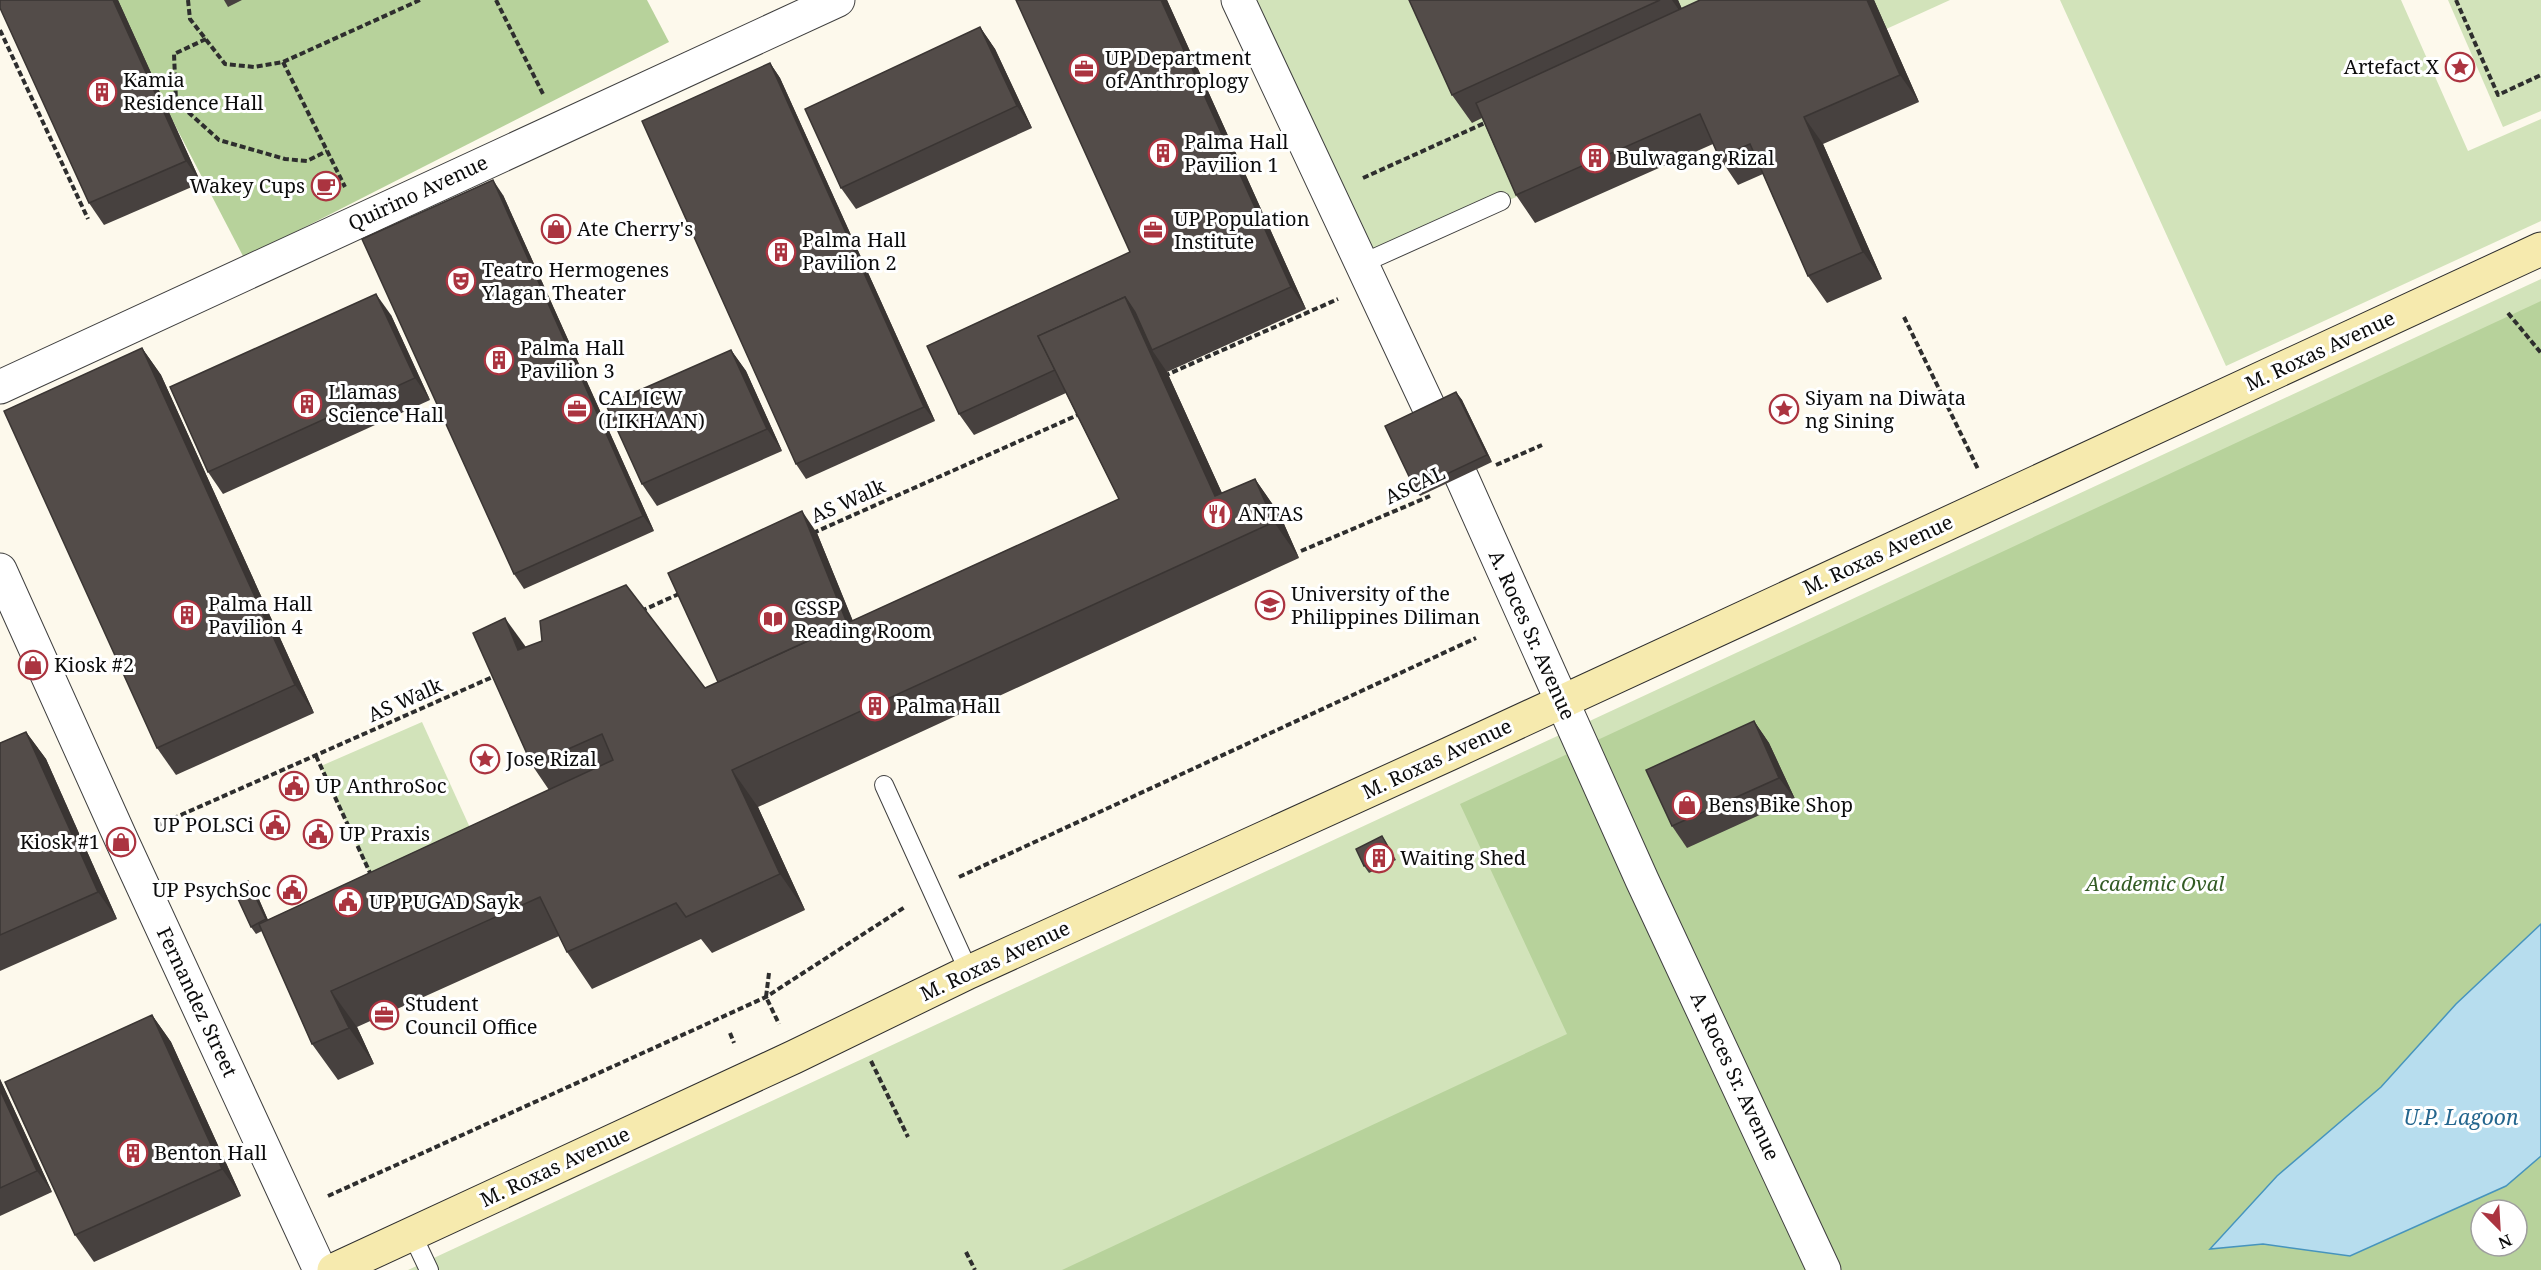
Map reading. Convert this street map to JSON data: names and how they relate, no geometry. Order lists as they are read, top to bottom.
{
  "streets": {
    "street": [
      "Quirino Avenue",
      "M. Roxas Avenue",
      "A. Roces Sr. Avenue",
      "Fernandez Street"
    ],
    "path": ["ASCAL", "AS Walk"]
  },
  "crossings": [
    ["M. Roxas Avenue", "A. Roces Sr. Avenue"],
    ["ASCAL", "A. Roces Sr. Avenue"],
    ["AS Walk", "Fernandez Street"]
  ],
  "water": ["U.P. Lagoon"],
  "parks": ["Academic Oval"],
  "places": {
    "place": ["Artefact X", "Siyam na Diwata ng Sining", "Jose Rizal"],
    "office": [
      "UP Department of Anthroplogy",
      "UP Population Institute",
      "CAL ICW (LIKHAAN)",
      "Student Council Office"
    ],
    "building": [
      "Kamia Residence Hall",
      "Palma Hall Pavilion 1",
      "Bulwagang Rizal",
      "Palma Hall Pavilion 2",
      "Palma Hall Pavilion 3",
      "Llamas Science Hall",
      "Palma Hall Pavilion 4",
      "Palma Hall",
      "Waiting Shed",
      "Benton Hall"
    ],
    "cafe": ["Wakey Cups"],
    "shop": [
      "Ate Cherry's",
      "Kiosk #2",
      "Bens Bike Shop",
      "Kiosk #1"
    ],
    "theatre": ["Teatro Hermogenes Ylagan Theater"],
    "restaurant": ["ANTAS"],
    "school or university": ["University of the Philippines Diliman"],
    "library": ["CSSP Reading Room"],
    "public building": [
      "UP AnthroSoc",
      "UP POLSCi",
      "UP Praxis",
      "UP PsychSoc",
      "UP PUGAD Sayk"
    ]
  },
  "north": "bottom right"
}
